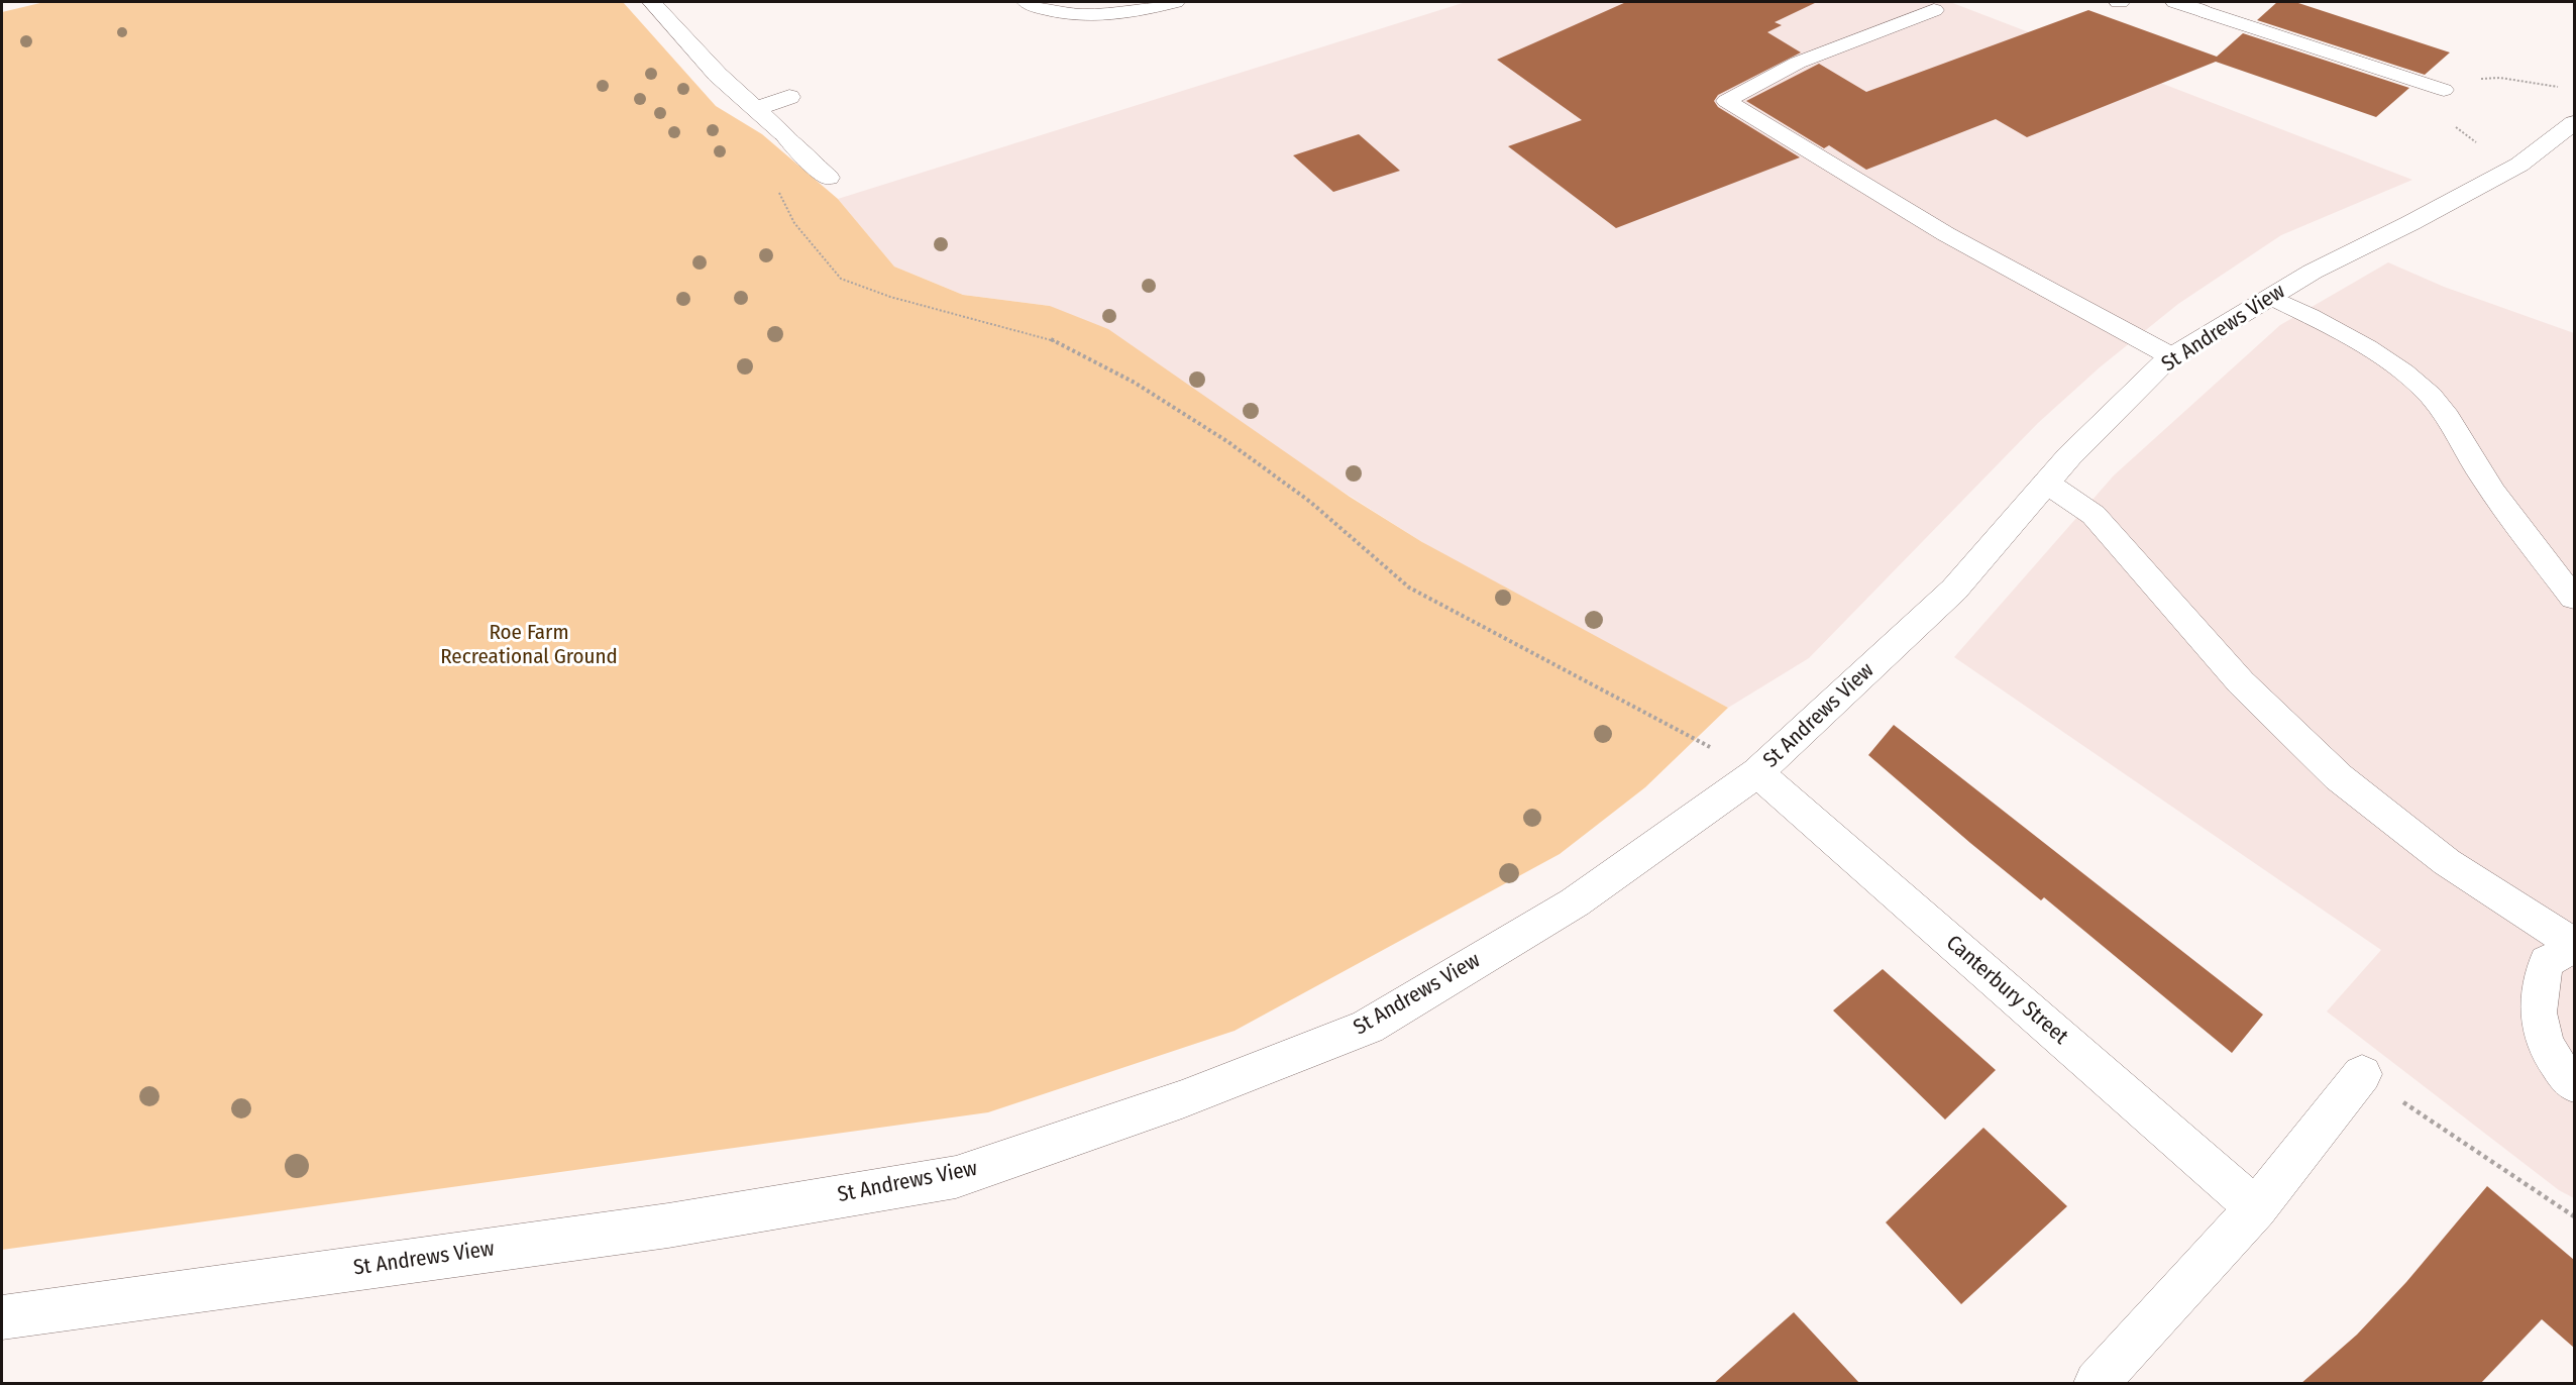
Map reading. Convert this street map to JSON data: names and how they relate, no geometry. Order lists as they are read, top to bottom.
{
  "streets": {
    "street": ["St Andrews View", "Canterbury Street"]
  },
  "crossings": [
    ["St Andrews View", "Canterbury Street"]
  ],
  "parks": ["Roe Farm Recreational Ground"]
}
